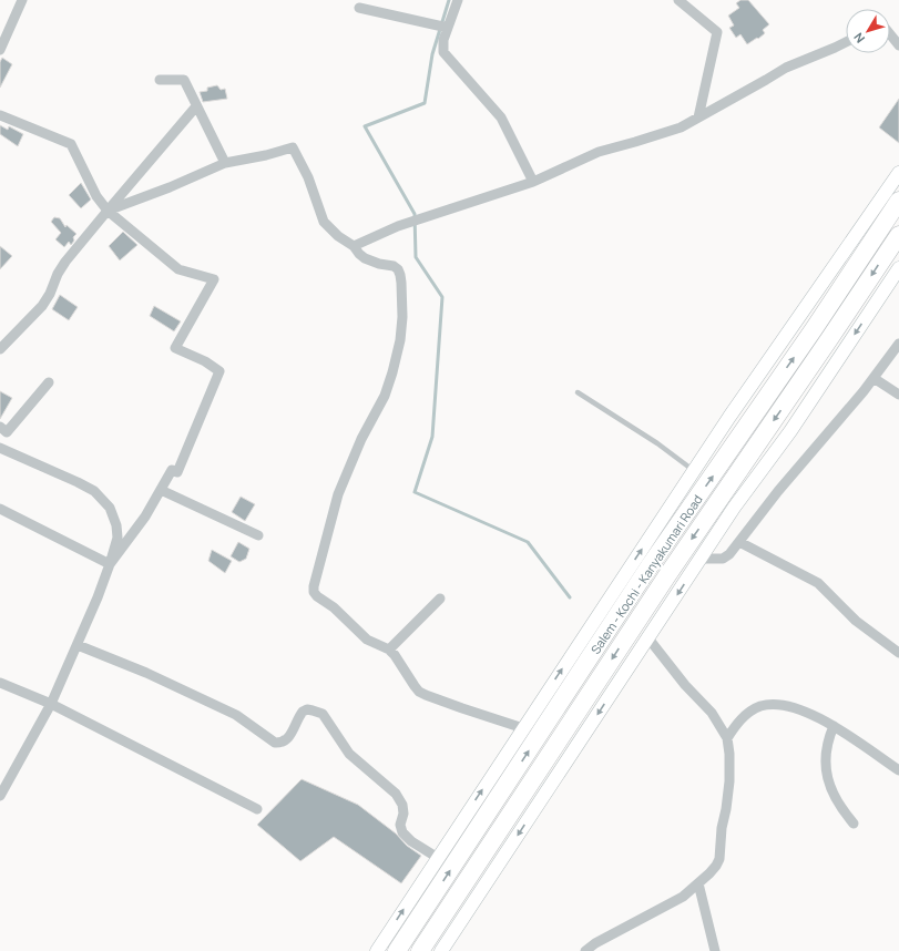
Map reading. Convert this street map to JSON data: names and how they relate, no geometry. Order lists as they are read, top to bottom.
{
  "streets": {
    "highway": ["Salem - Kochi - Kanyakumari Road"]
  },
  "north": "bottom left"
}
